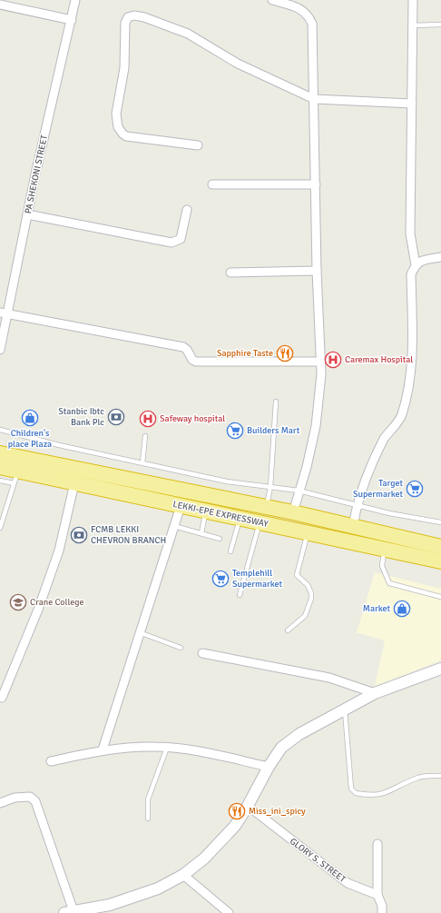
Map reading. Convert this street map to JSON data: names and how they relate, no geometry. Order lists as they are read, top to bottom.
{
  "streets": {
    "highway": ["LEKKI-EPE EXPRESSWAY"],
    "street": ["PA SHEKONI STREET", "GLORY S. STREET"]
  },
  "places": {
    "restaurant": ["Sapphire Taste", "Miss_ini_spicy"],
    "hospital": ["Caremax Hospital", "Safeway hospital"],
    "bank": ["Stanbic Ibtc Bank Plc", "FCMB LEKKI CHEVRON BRANCH"],
    "shop": ["Children's place Plaza", "Market"],
    "supermarket": ["Builders Mart", "Target Supermarket", "Templehill Supermarket"],
    "school or university": ["Crane College"]
  }
}
